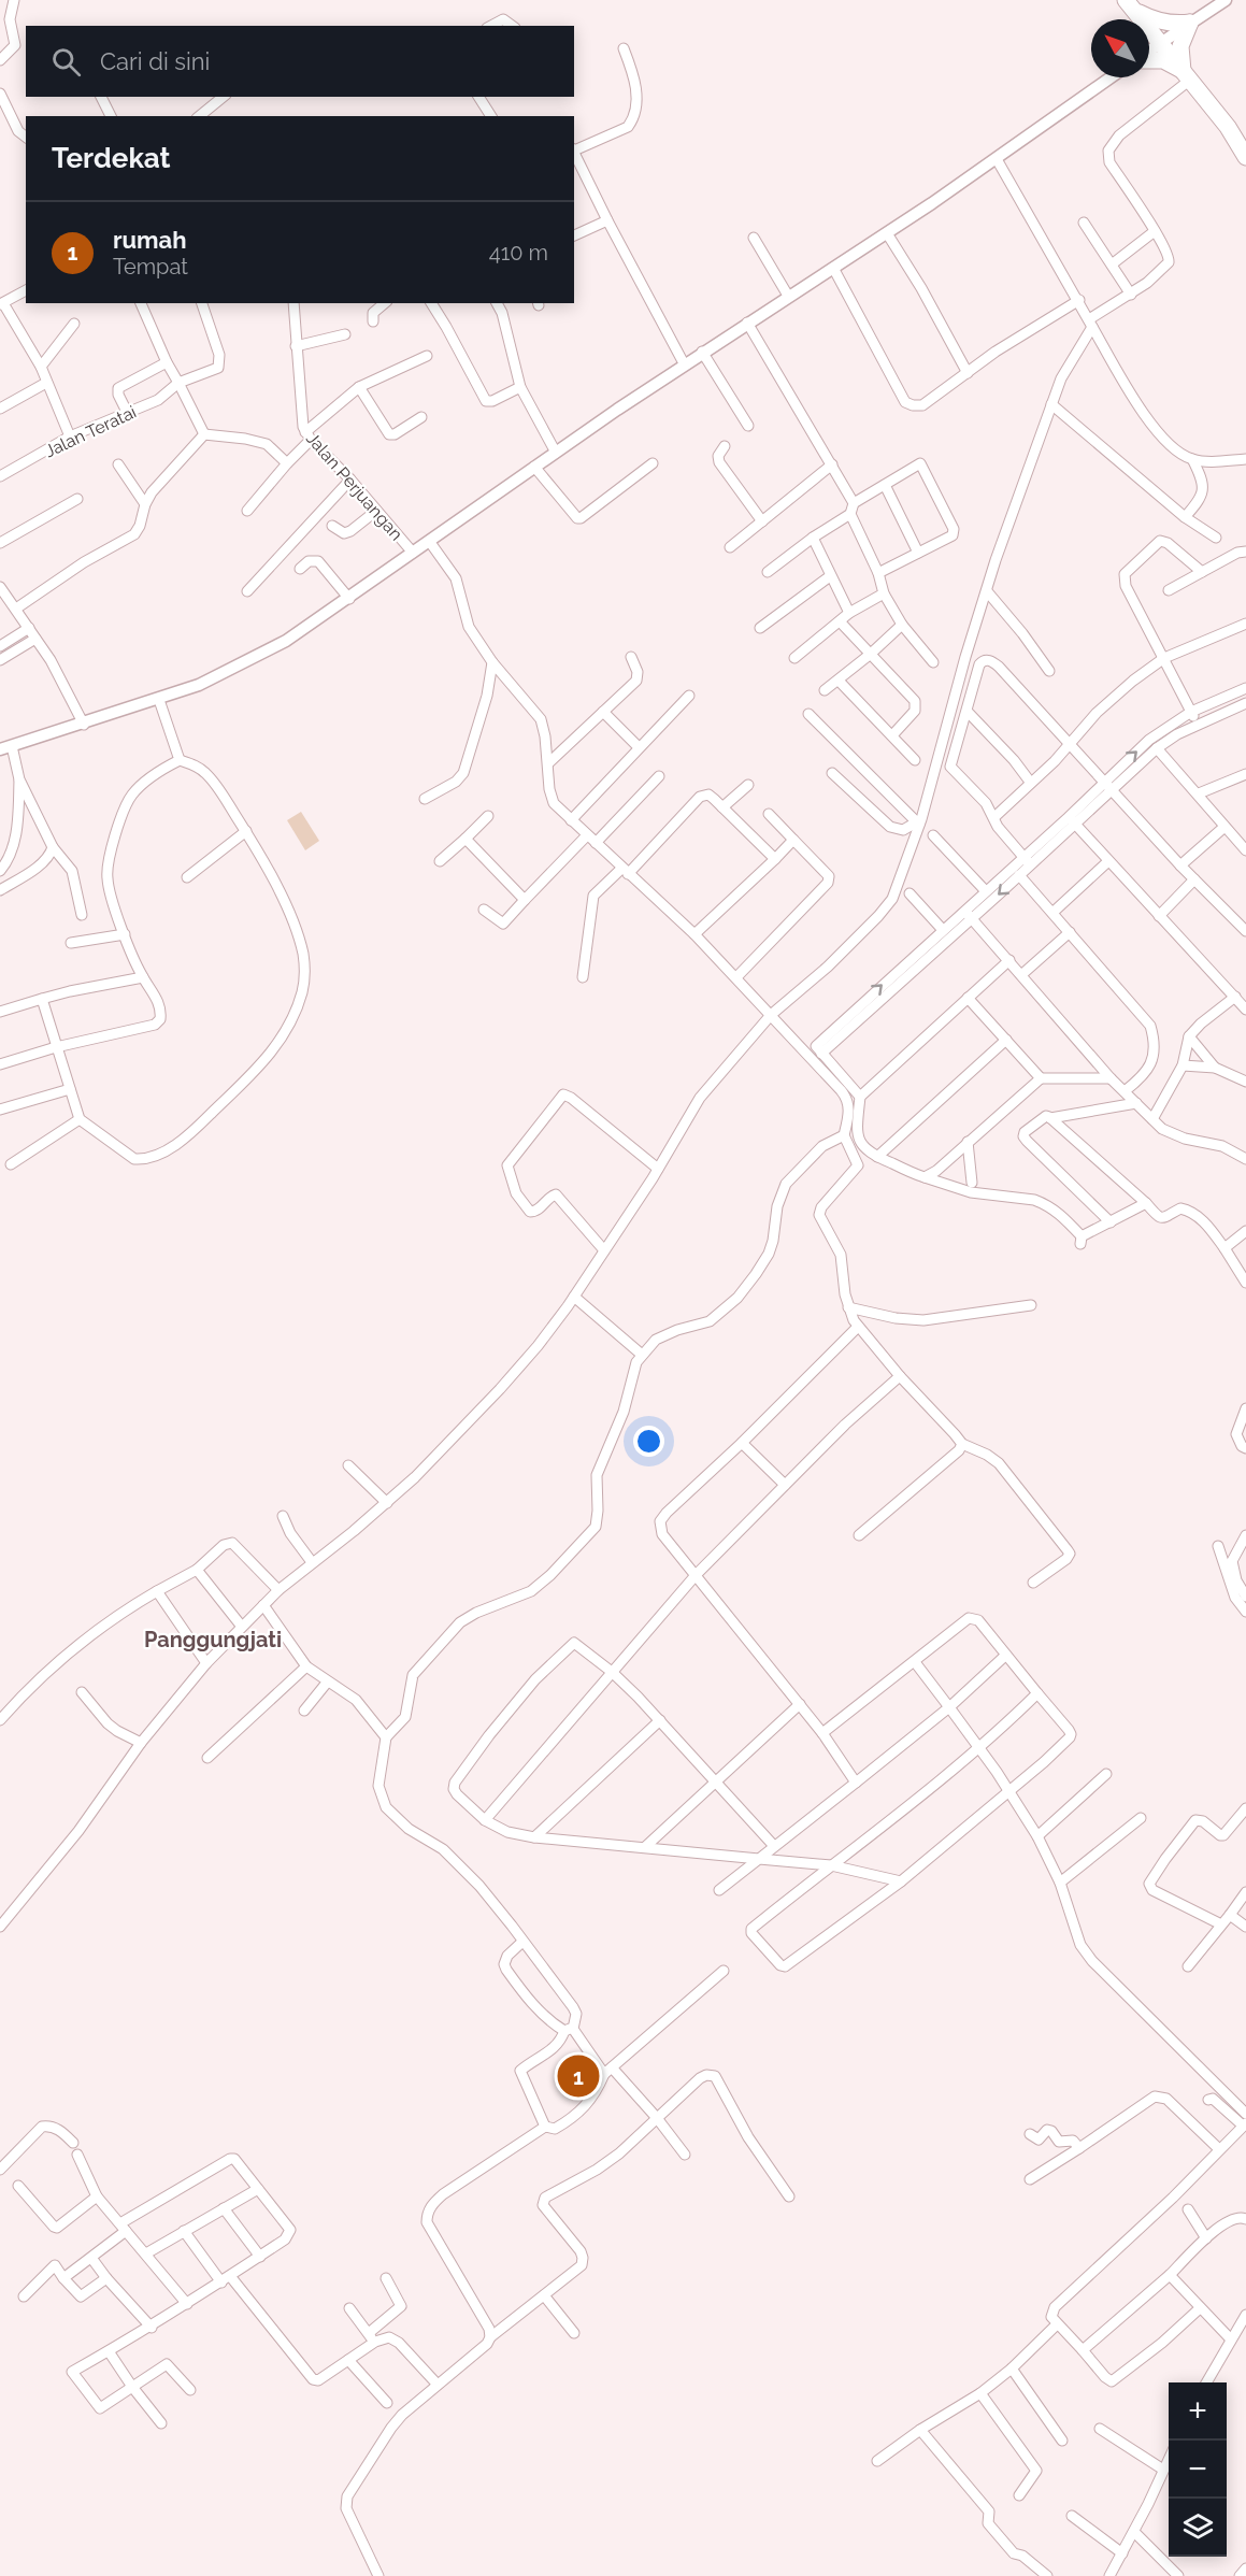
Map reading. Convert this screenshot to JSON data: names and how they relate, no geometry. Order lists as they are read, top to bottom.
{
  "streets": {
    "street": ["Jalan Teratai", "Jalan Perjuangan"]
  },
  "districts": ["Panggungjati"],
  "north": "top left",
  "page": {
    "search": "Cari di sini",
    "heading": "Terdekat",
    "list": [
      {
        "mark": "1",
        "name": "rumah",
        "note": "Tempat",
        "value": "410 m"
      }
    ],
    "pins": "1",
    "map_buttons": ["+", "−"]
  }
}
